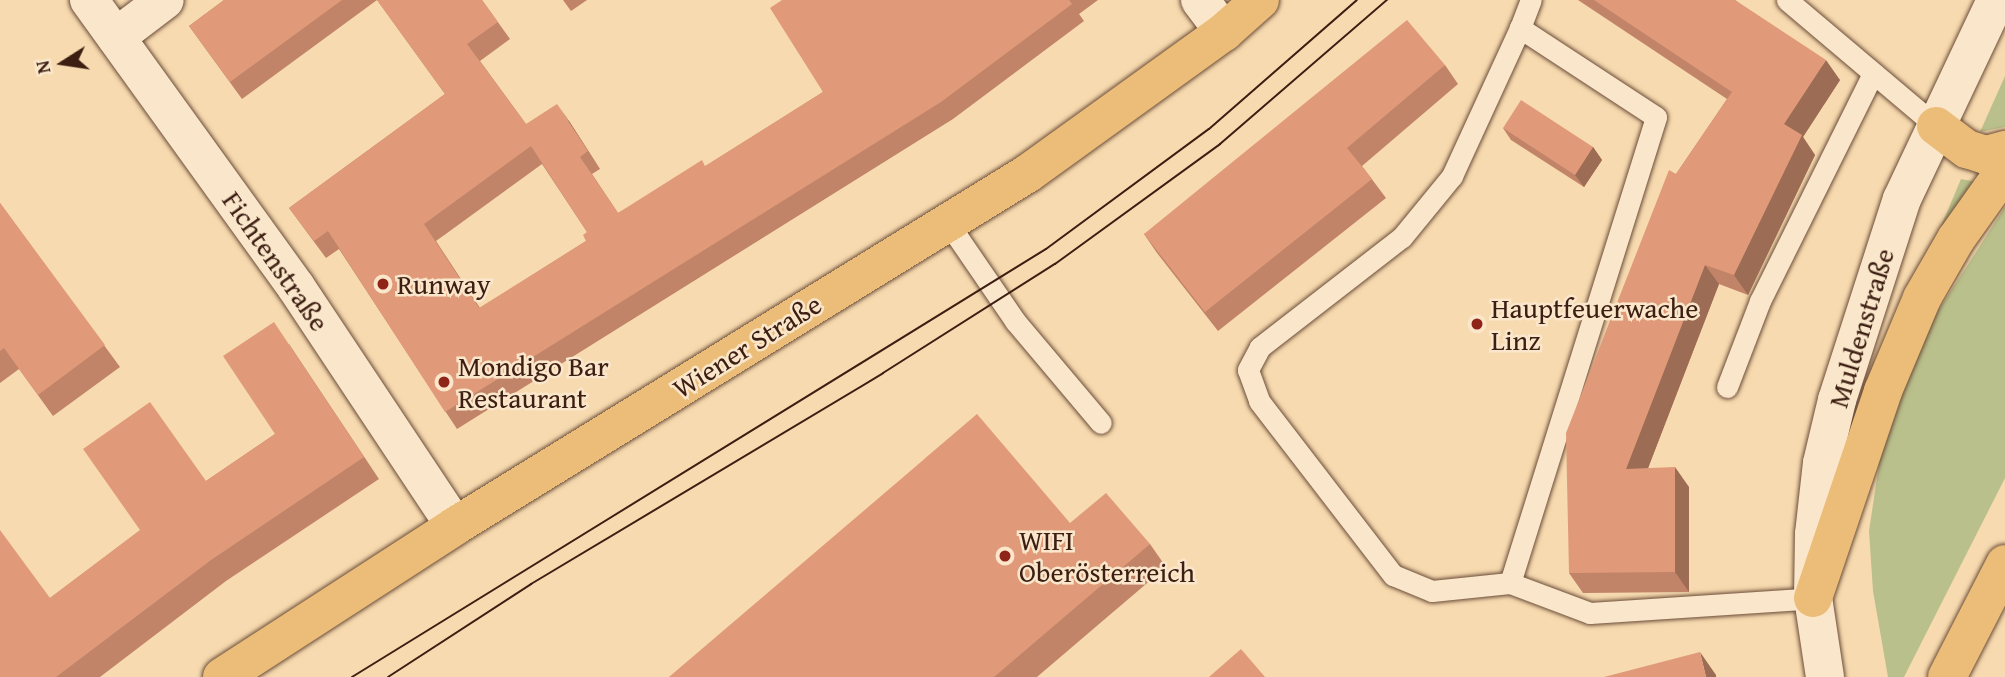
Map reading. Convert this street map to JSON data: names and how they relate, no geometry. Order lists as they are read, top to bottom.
{
  "streets": {
    "main road": ["Wiener Straße"],
    "street": ["Fichtenstraße", "Muldenstraße"]
  },
  "crossings": [
    ["Fichtenstraße", "Wiener Straße"]
  ],
  "places": [
    "Runway",
    "Hauptfeuerwache Linz",
    "Mondigo Bar Restaurant",
    "WIFI Oberösterreich"
  ],
  "north": "left"
}
